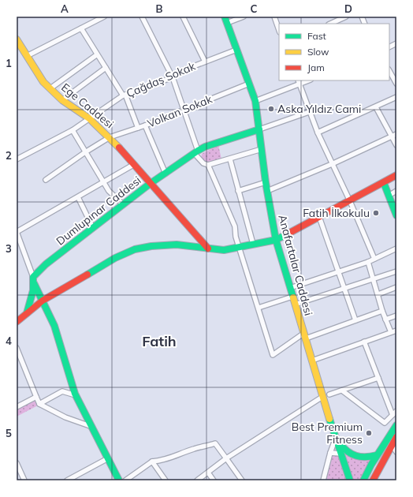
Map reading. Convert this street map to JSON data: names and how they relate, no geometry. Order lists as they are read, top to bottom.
{
  "streets": {
    "street": [
      "Çağdaş Sokak",
      "Ege Caddesi",
      "Volkan Sokak",
      "Dumlupınar Caddesi",
      "Anafartalar Caddesi"
    ]
  },
  "crossings": [
    ["Çağdaş Sokak", "Ege Caddesi"],
    ["Çağdaş Sokak", "Anafartalar Caddesi"],
    ["Ege Caddesi", "Volkan Sokak"],
    ["Ege Caddesi", "Dumlupınar Caddesi"],
    ["Volkan Sokak", "Anafartalar Caddesi"]
  ],
  "districts": ["Fatih"],
  "places": ["Aska Yıldız Cami", "Fatih İlkokulu", "Best Premium Fitness"],
  "legend": ["Fast", "Slow", "Jam"],
  "grid": {
    "columns": [
      "A",
      "B",
      "C",
      "D"
    ],
    "rows": [
      "1",
      "2",
      "3",
      "4",
      "5"
    ]
  }
}
